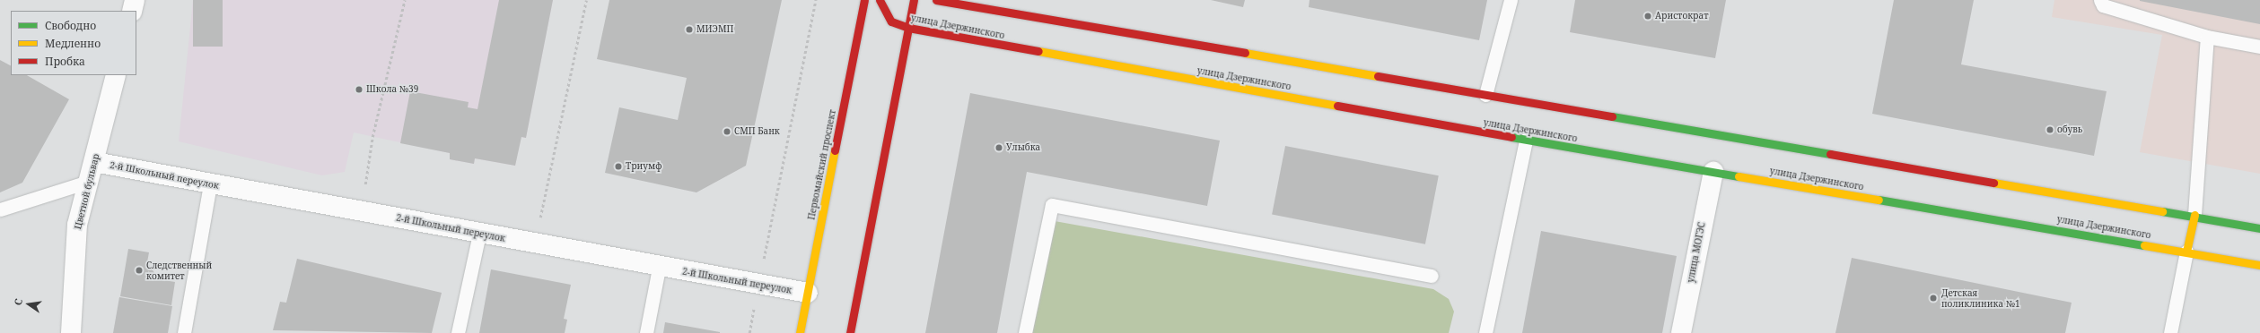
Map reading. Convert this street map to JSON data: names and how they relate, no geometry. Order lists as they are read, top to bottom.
{
  "streets": {
    "main road": ["улица Дзержинского", "Первомайский проспект"],
    "street": ["2-й Школьный переулок", "Цветной бульвар", "улица МОГЭС"]
  },
  "crossings": [
    ["улица Дзержинского", "Первомайский проспект"],
    ["улица Дзержинского", "улица МОГЭС"],
    ["Первомайский проспект", "2-й Школьный переулок"],
    ["2-й Школьный переулок", "Цветной бульвар"]
  ],
  "places": [
    "Аристократ",
    "МИЭМП",
    "Школа №39",
    "обувь",
    "СМП Банк",
    "Улыбка",
    "Триумф",
    "Следственный комитет",
    "Детская поликлиника №1"
  ],
  "legend": ["Свободно", "Медленно", "Пробка"],
  "north": "left"
}
